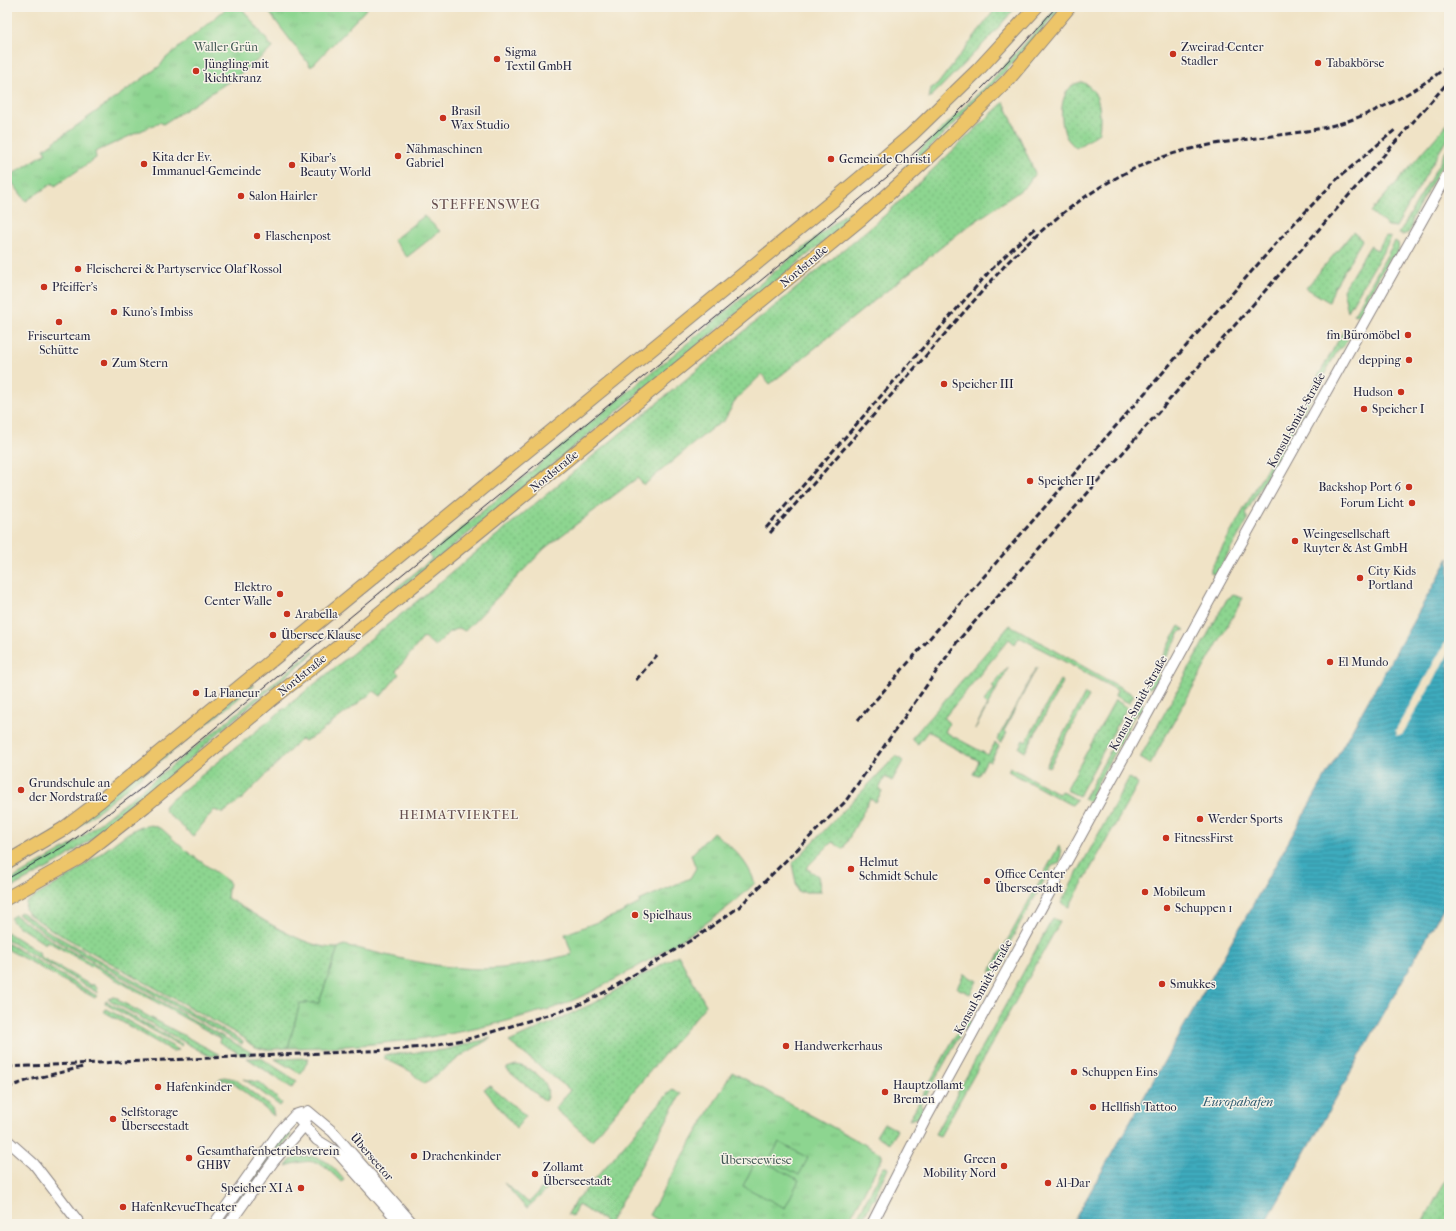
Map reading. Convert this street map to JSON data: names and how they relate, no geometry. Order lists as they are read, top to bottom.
{
  "streets": {
    "main road": ["Nordstraße"],
    "street": ["Konsul-Smidt-Straße", "Überseetor"]
  },
  "districts": ["STEFFENSWEG", "HEIMATVIERTEL"],
  "water": ["Europahafen"],
  "parks": ["Waller Grün", "Überseewiese"],
  "places": [
    "Zweirad-Center Stadler",
    "Sigma Textil GmbH",
    "Tabakbörse",
    "Jüngling mit Richtkranz",
    "Brasil Wax Studio",
    "Nähmaschinen Gabriel",
    "Gemeinde Christi",
    "Kita der Ev. Immanuel-Gemeinde",
    "Kibar's Beauty World",
    "Salon Hairler",
    "Flaschenpost",
    "Fleischerei & Partyservice Olaf Rossol",
    "Pfeiffer's",
    "Kuno's Imbiss",
    "Friseurteam Schütte",
    "fm Büromöbel",
    "depping",
    "Zum Stern",
    "Speicher III",
    "Hudson",
    "Speicher I",
    "Speicher II",
    "Backshop Port 6",
    "Forum Licht",
    "Weingesellschaft Ruyter & Ast GmbH",
    "City Kids Portland",
    "Elektro Center Walle",
    "Arabella",
    "Übersee Klause",
    "El Mundo",
    "La Flaneur",
    "Grundschule an der Nordstraße",
    "Werder Sports",
    "FitnessFirst",
    "Helmut Schmidt Schule",
    "Office Center Überseestadt",
    "Mobileum",
    "Schuppen 1",
    "Spielhaus",
    "Smukkes",
    "Handwerkerhaus",
    "Schuppen Eins",
    "Hafenkinder",
    "Hauptzollamt Bremen",
    "Hellfish Tattoo",
    "Selfstorage Überseestadt",
    "Drachenkinder",
    "Gesamthafenbetriebsverein GHBV",
    "Green Mobility Nord",
    "Zollamt Überseestadt",
    "Al-Dar",
    "Speicher XI A",
    "HafenRevueTheater"
  ]
}
